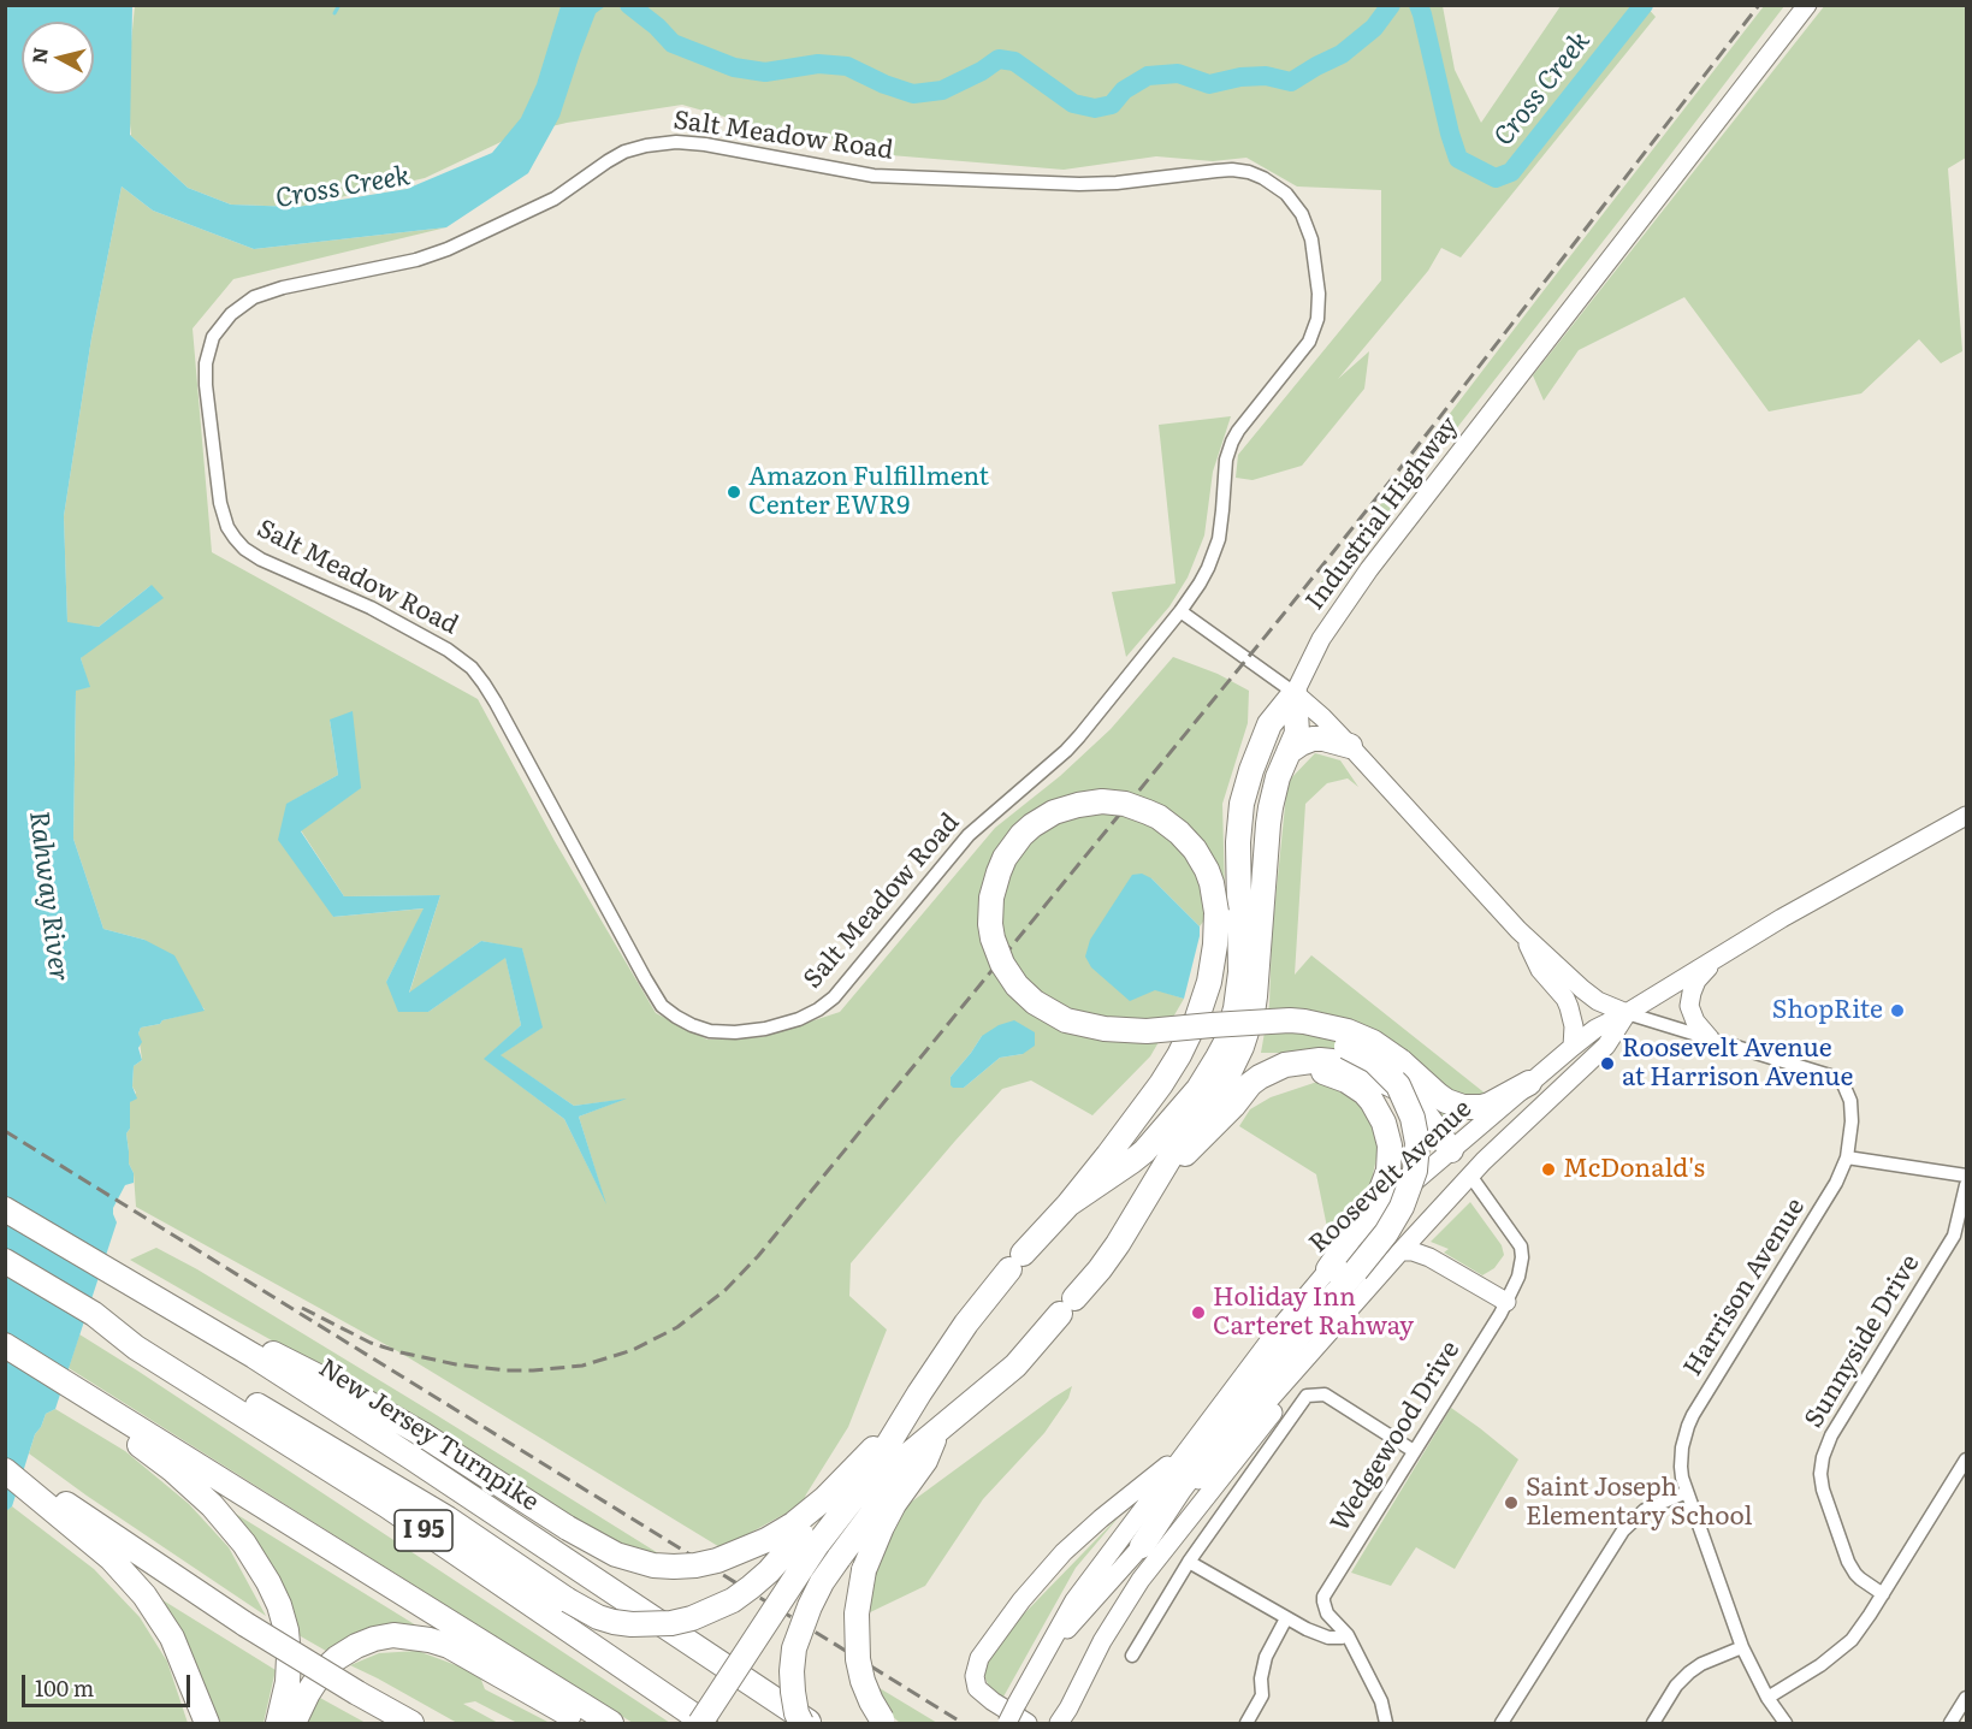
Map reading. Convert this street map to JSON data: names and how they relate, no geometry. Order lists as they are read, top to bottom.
{
  "streets": {
    "highway": ["New Jersey Turnpike", "I 95"],
    "main road": ["Industrial Highway", "Roosevelt Avenue"],
    "street": [
      "Salt Meadow Road",
      "Harrison Avenue",
      "Sunnyside Drive",
      "Wedgewood Drive"
    ]
  },
  "crossings": [
    ["Roosevelt Avenue", "Harrison Avenue"],
    ["Roosevelt Avenue", "Wedgewood Drive"]
  ],
  "water": ["Cross Creek", "Rahway River"],
  "places": [
    "Amazon Fulfillment Center EWR9",
    "ShopRite",
    "Roosevelt Avenue at Harrison Avenue",
    "McDonald's",
    "Holiday Inn Carteret Rahway",
    "Saint Joseph Elementary School"
  ],
  "scale_bar": "100 m",
  "north": "left"
}
